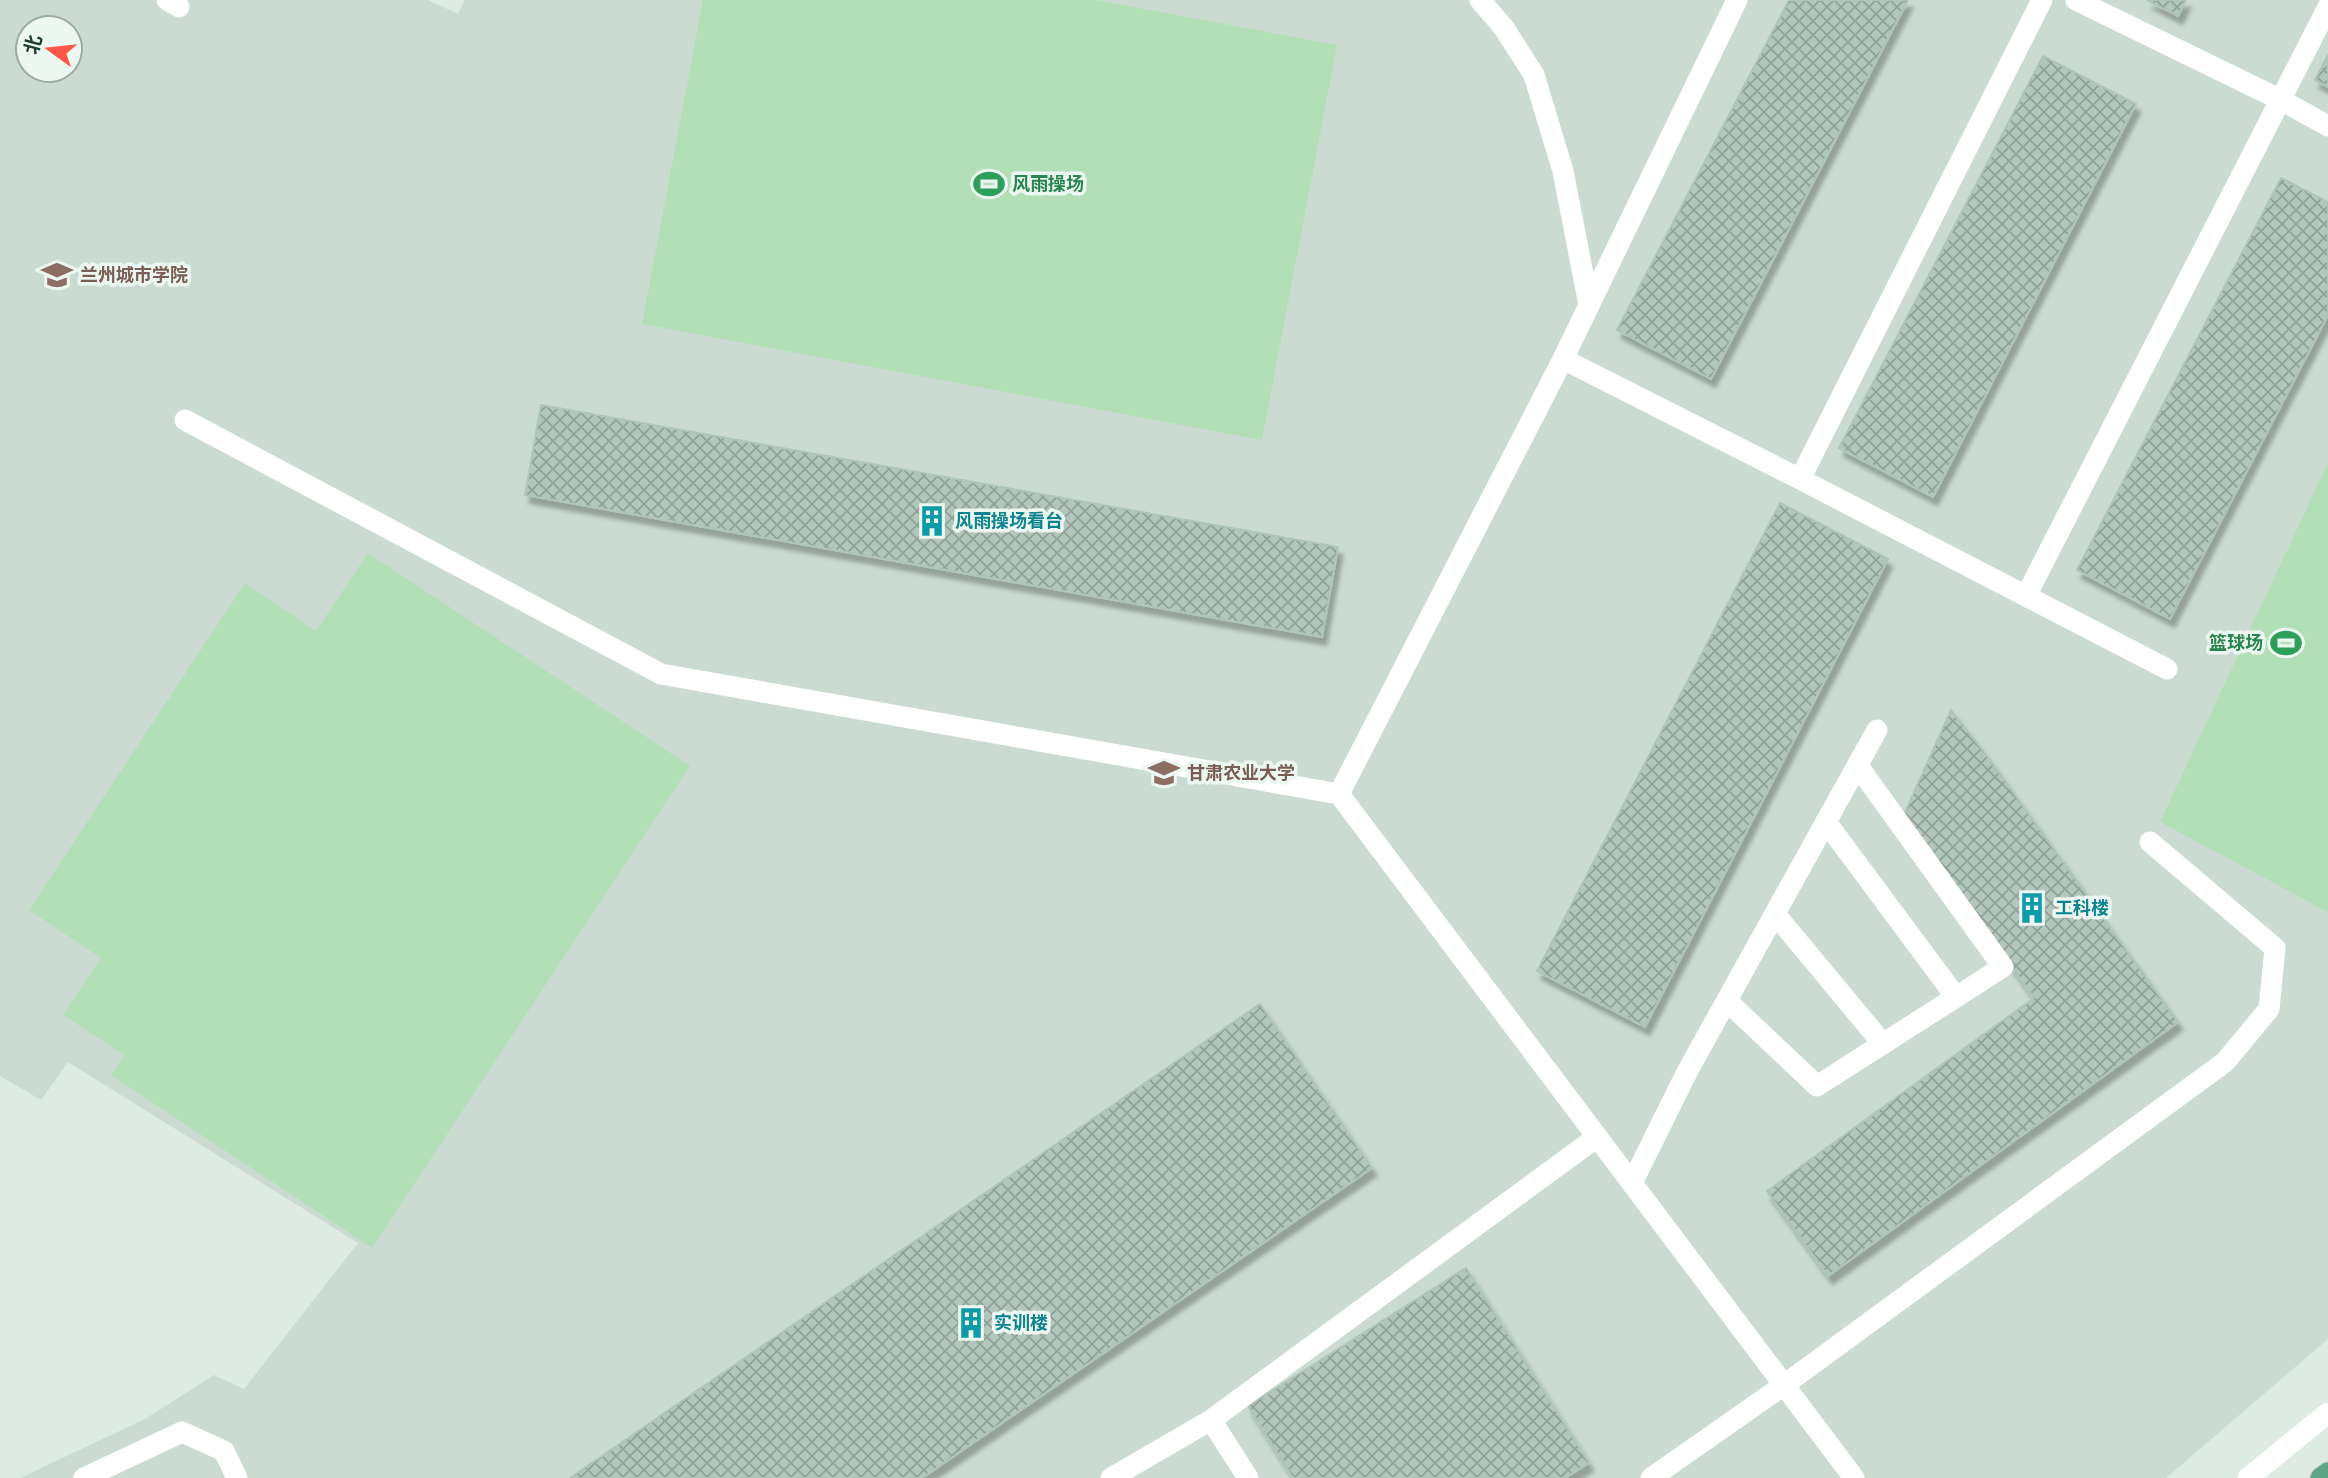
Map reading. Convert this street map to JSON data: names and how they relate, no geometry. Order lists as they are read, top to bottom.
{
  "places": {
    "sports": ["风雨操场", "篮球场"],
    "school or university": ["兰州城市学院", "甘肃农业大学"],
    "building": ["风雨操场看台", "工科楼", "实训楼"]
  },
  "north": "left"
}
